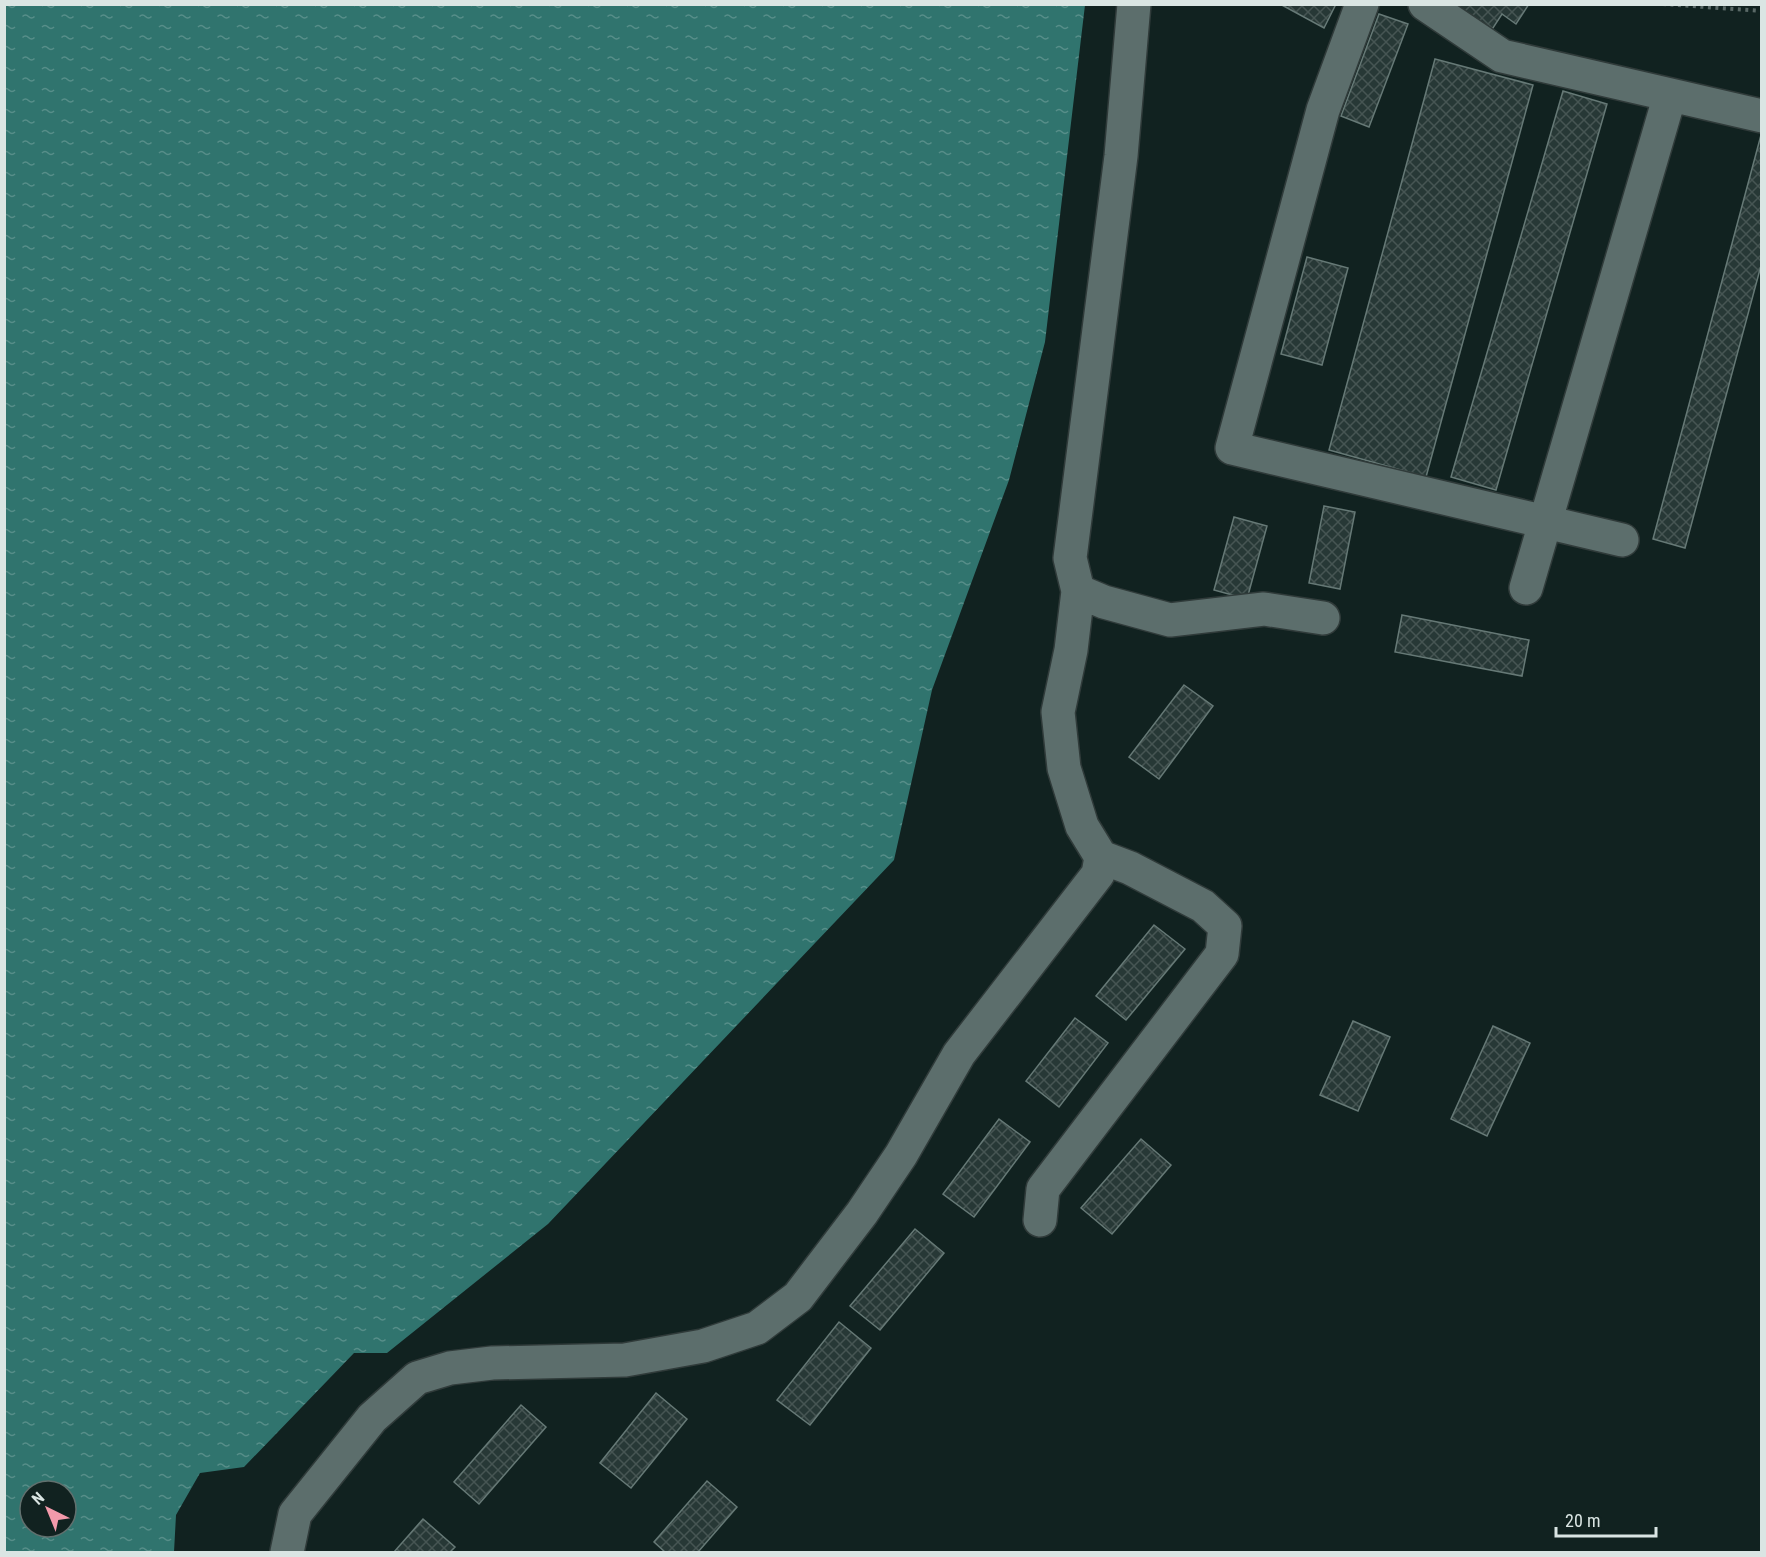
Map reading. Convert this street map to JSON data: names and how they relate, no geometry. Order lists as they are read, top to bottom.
{
  "scale_bar": "20 m",
  "north": "top left"
}
